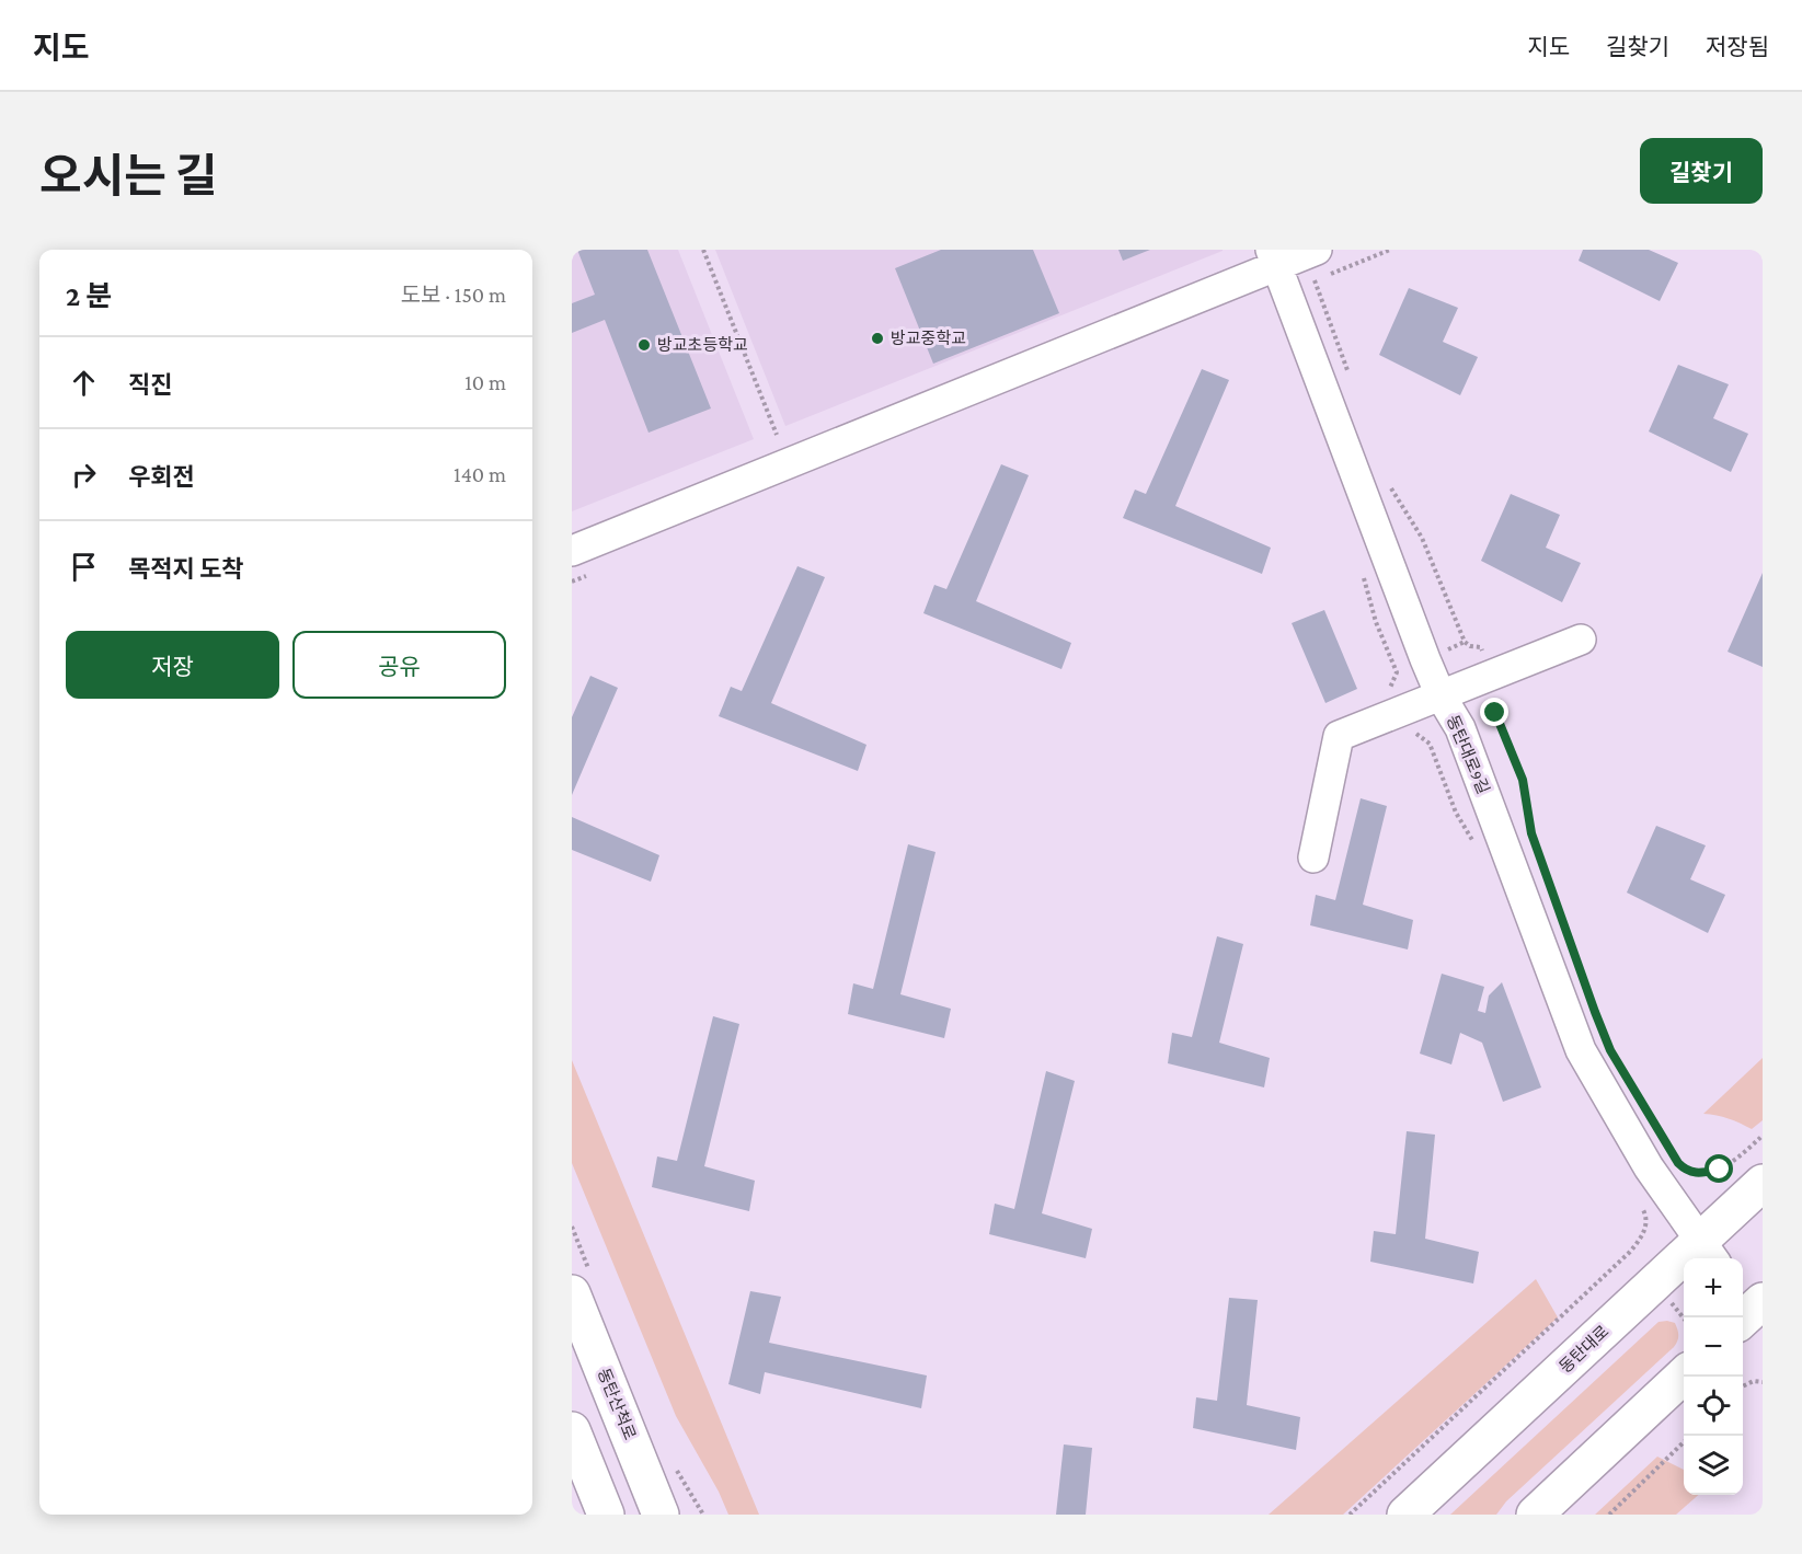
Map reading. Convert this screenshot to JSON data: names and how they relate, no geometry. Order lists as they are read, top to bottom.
{
  "streets": {
    "main road": ["동탄대로", "동탄산척로"],
    "street": ["동탄대로9길"]
  },
  "crossings": [
    ["동탄대로9길", "동탄대로"]
  ],
  "places": ["방교중학교", "방교초등학교"],
  "page": {
    "header": "지도",
    "nav": ["지도", "길찾기", "저장됨"],
    "title": "오시는 길",
    "buttons": [
      "길찾기",
      ["저장", "공유"]
    ],
    "heading": ["2 분", "도보 · 150 m"],
    "list": [
      ["직진", "10 m"],
      ["우회전", "140 m"],
      "목적지 도착"
    ],
    "map_buttons": ["+", "−"]
  }
}
